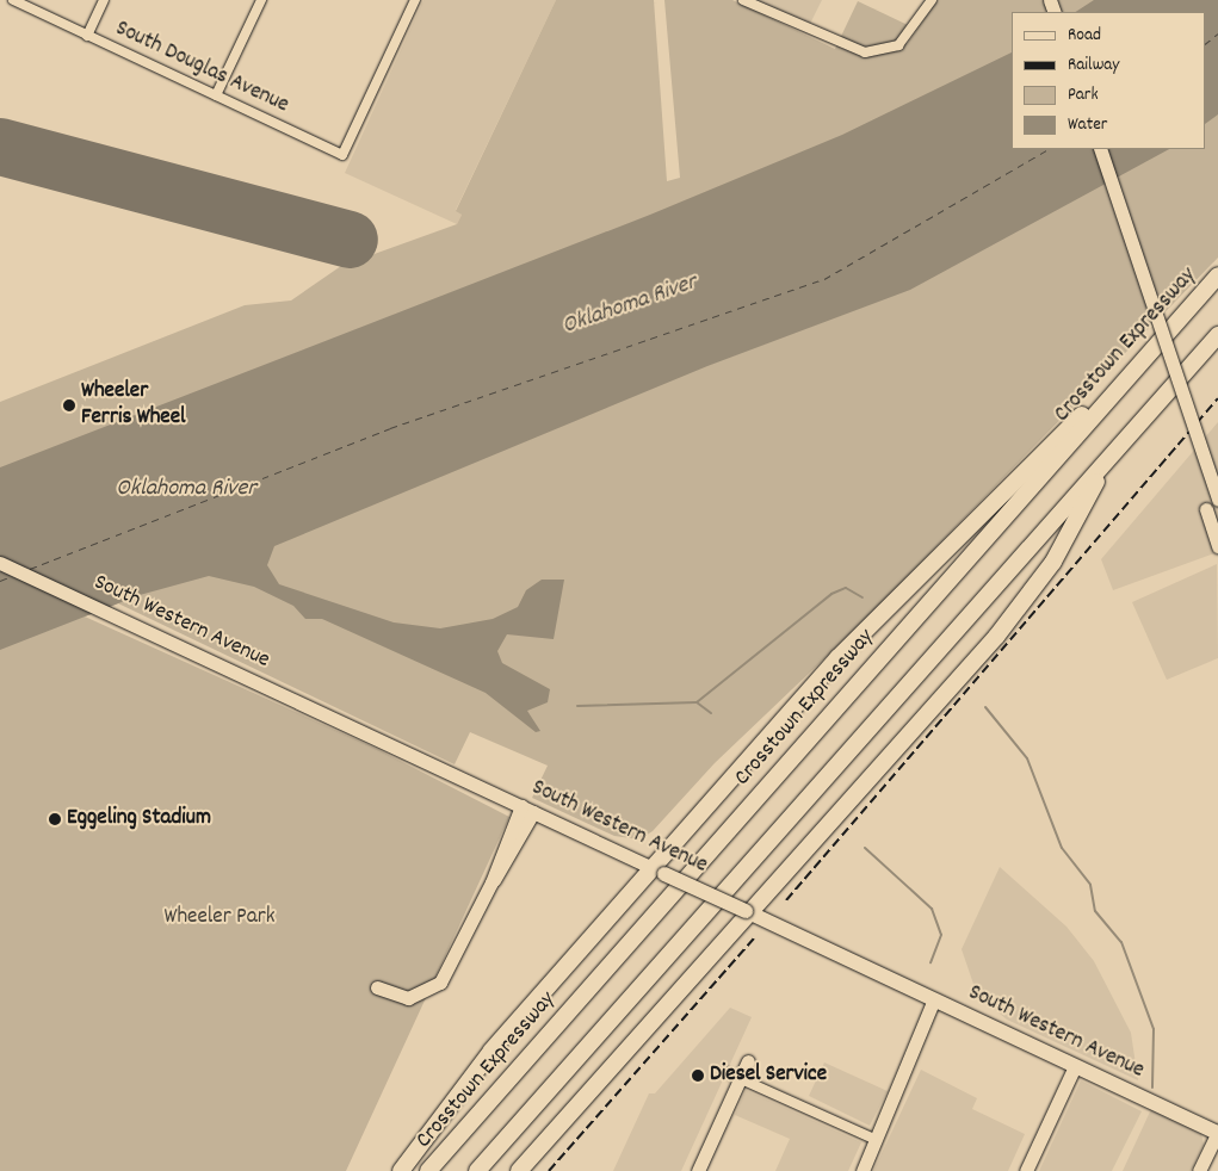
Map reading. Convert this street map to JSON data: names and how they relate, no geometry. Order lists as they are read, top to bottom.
{
  "streets": {
    "highway": ["Crosstown Expressway"],
    "main road": ["South Western Avenue"],
    "street": ["South Douglas Avenue"]
  },
  "water": ["Oklahoma River"],
  "parks": ["Wheeler Park"],
  "places": ["Wheeler Ferris Wheel", "Eggeling Stadium", "Diesel Service"],
  "legend": [
    "Road",
    "Railway",
    "Park",
    "Water"
  ]
}
